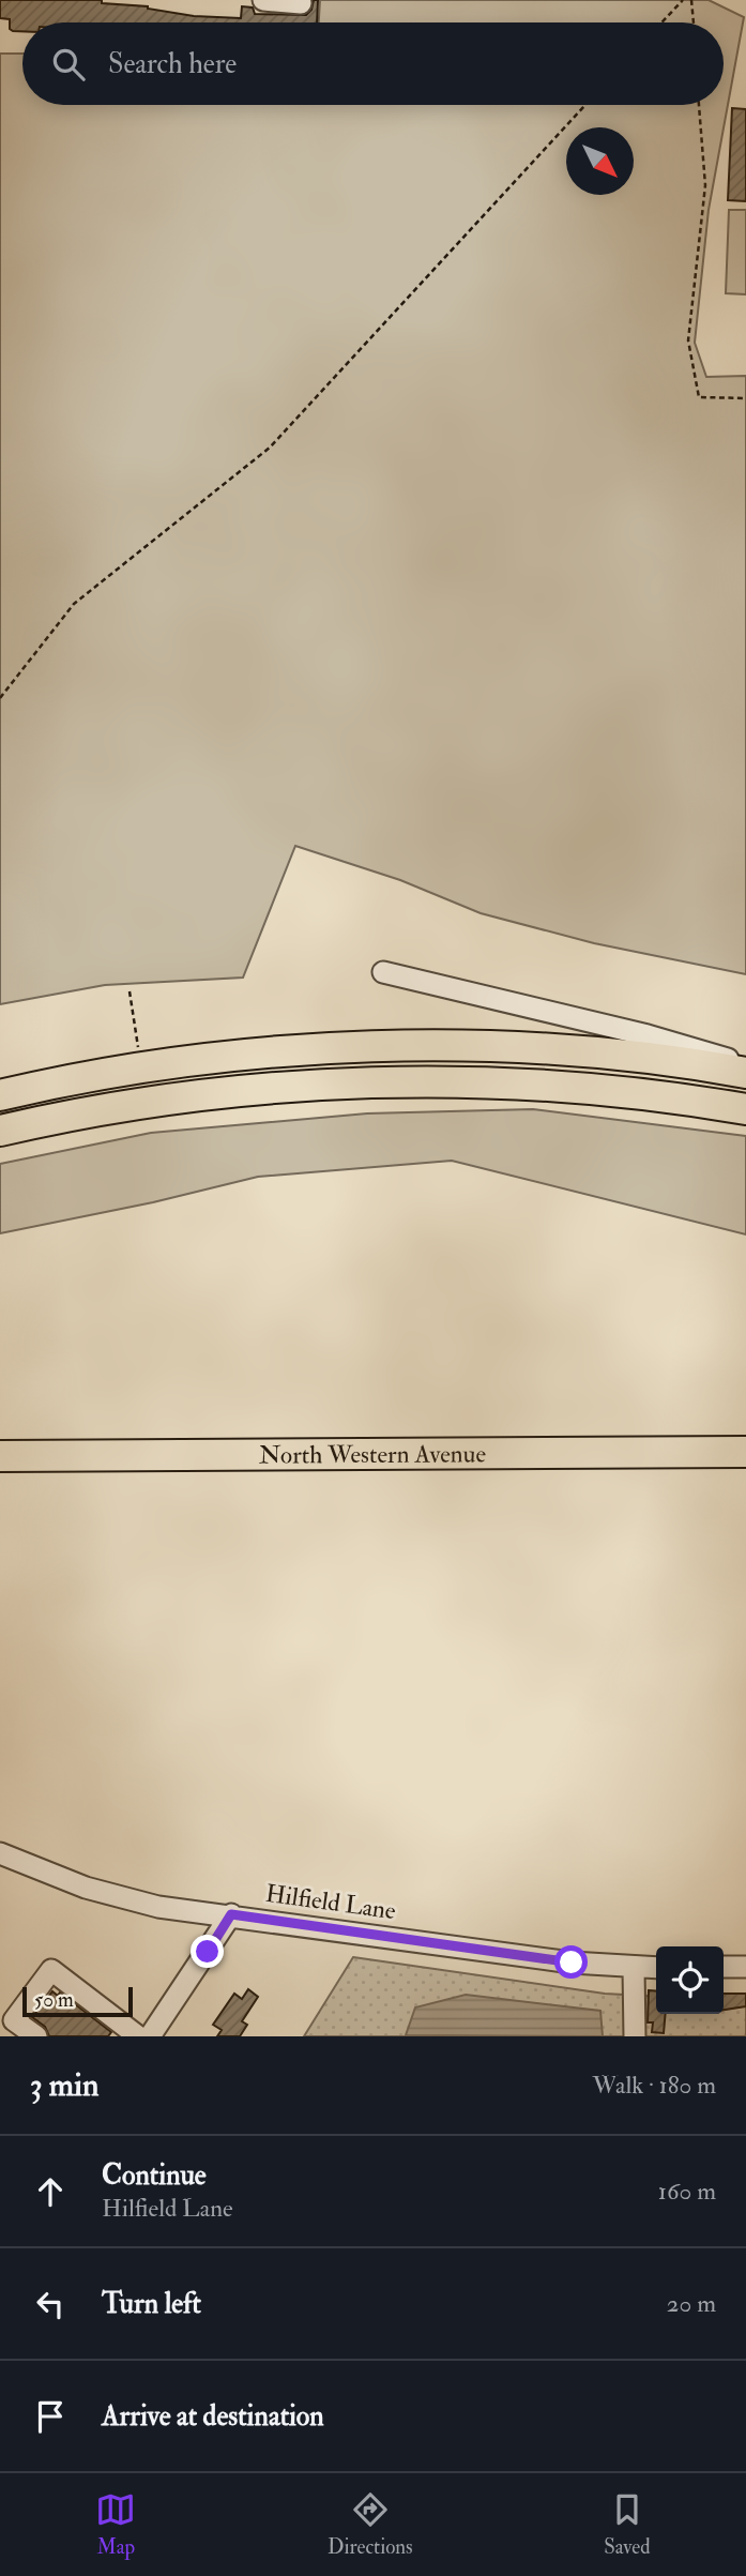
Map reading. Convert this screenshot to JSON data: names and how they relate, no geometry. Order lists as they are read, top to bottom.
{
  "streets": {
    "highway": ["North Western Avenue"],
    "street": ["Hilfield Lane"]
  },
  "scale_bar": "50 m",
  "north": "bottom right",
  "page": {
    "search": "Search here",
    "scale": "50 m",
    "heading": ["3 min", "Walk · 180 m"],
    "list": [
      ["Continue", "Hilfield Lane", "160 m"],
      ["Turn left", "20 m"],
      "Arrive at destination"
    ],
    "nav": ["Map", "Directions", "Saved"]
  }
}
